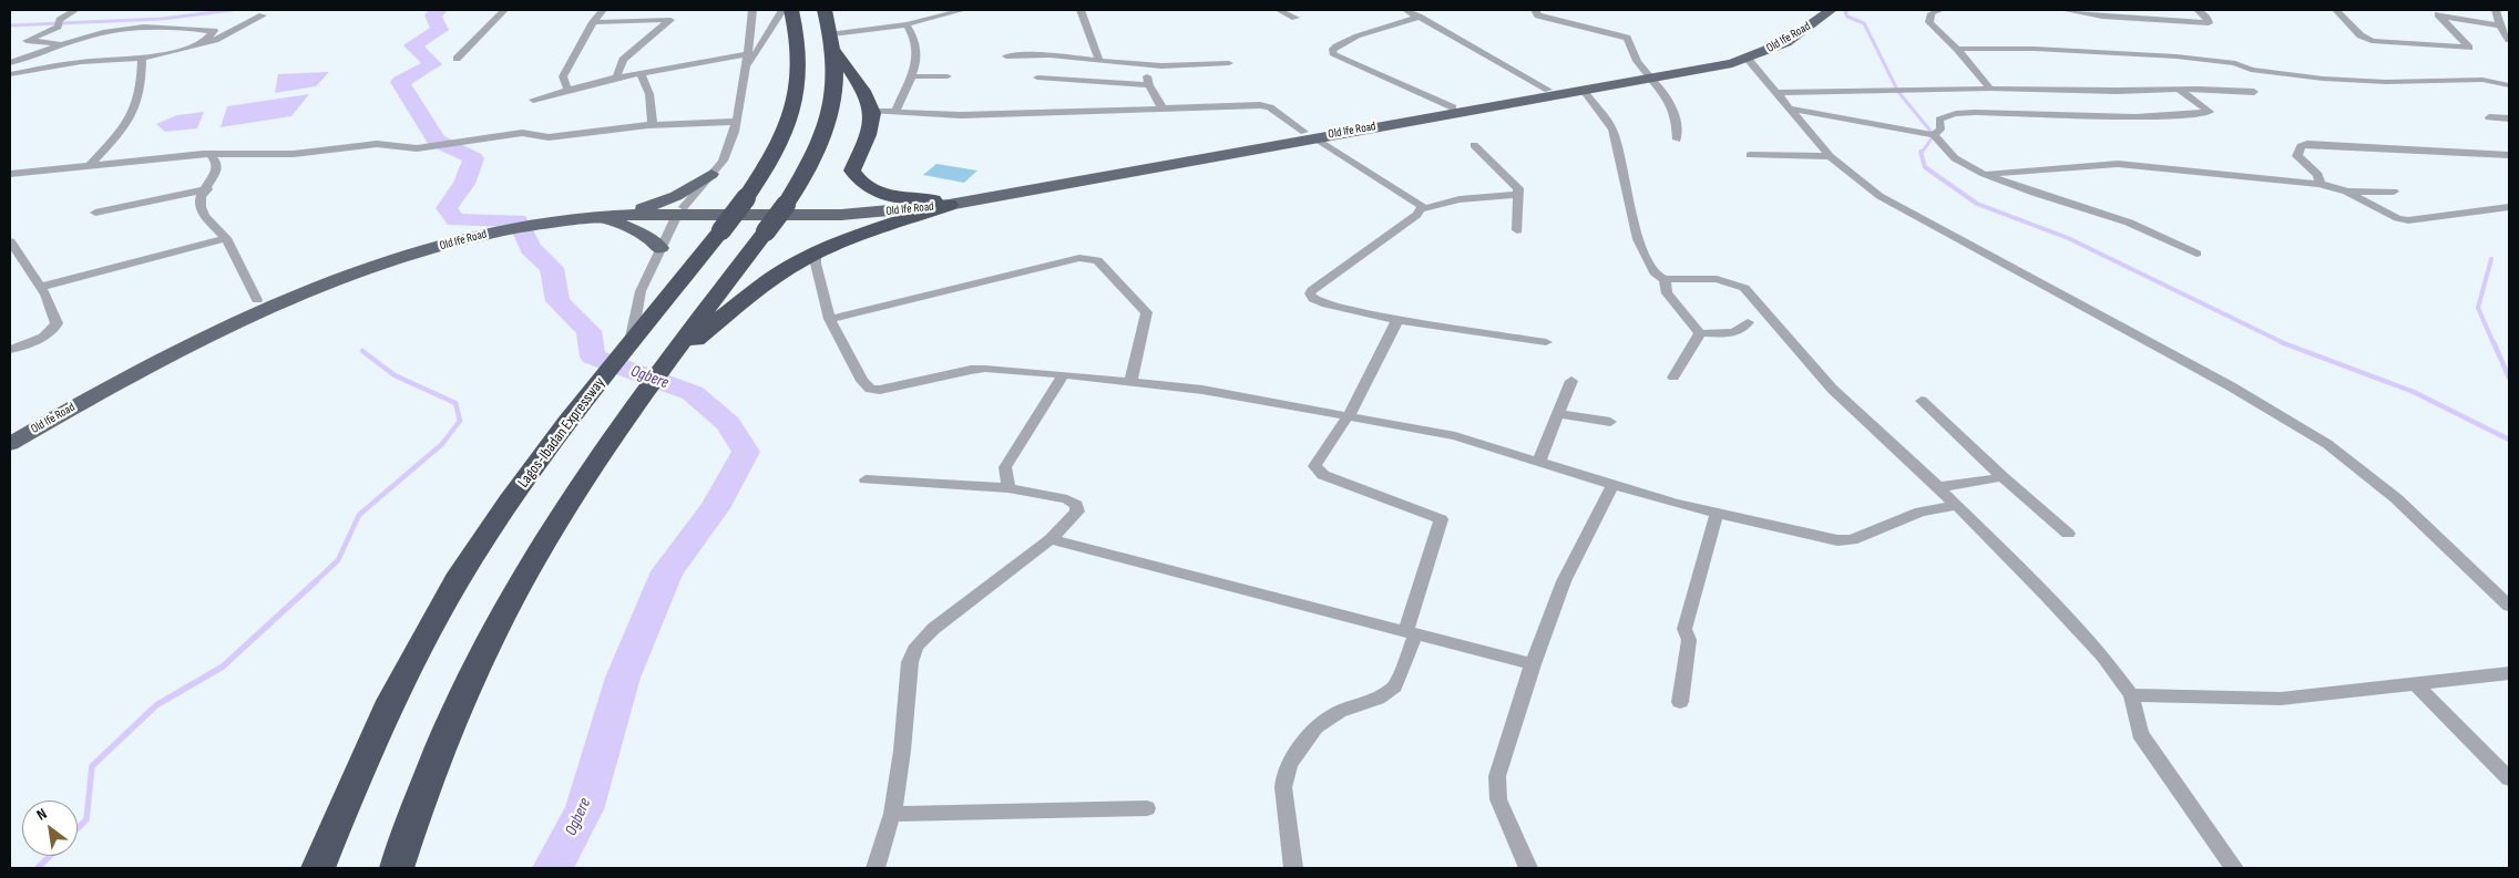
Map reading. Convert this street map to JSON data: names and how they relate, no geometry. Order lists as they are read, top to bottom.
{
  "streets": {
    "highway": ["Lagos-Ibadan Expressway"],
    "main road": ["Old Ife Road"]
  },
  "water": ["Ogbere"],
  "north": "top left"
}
